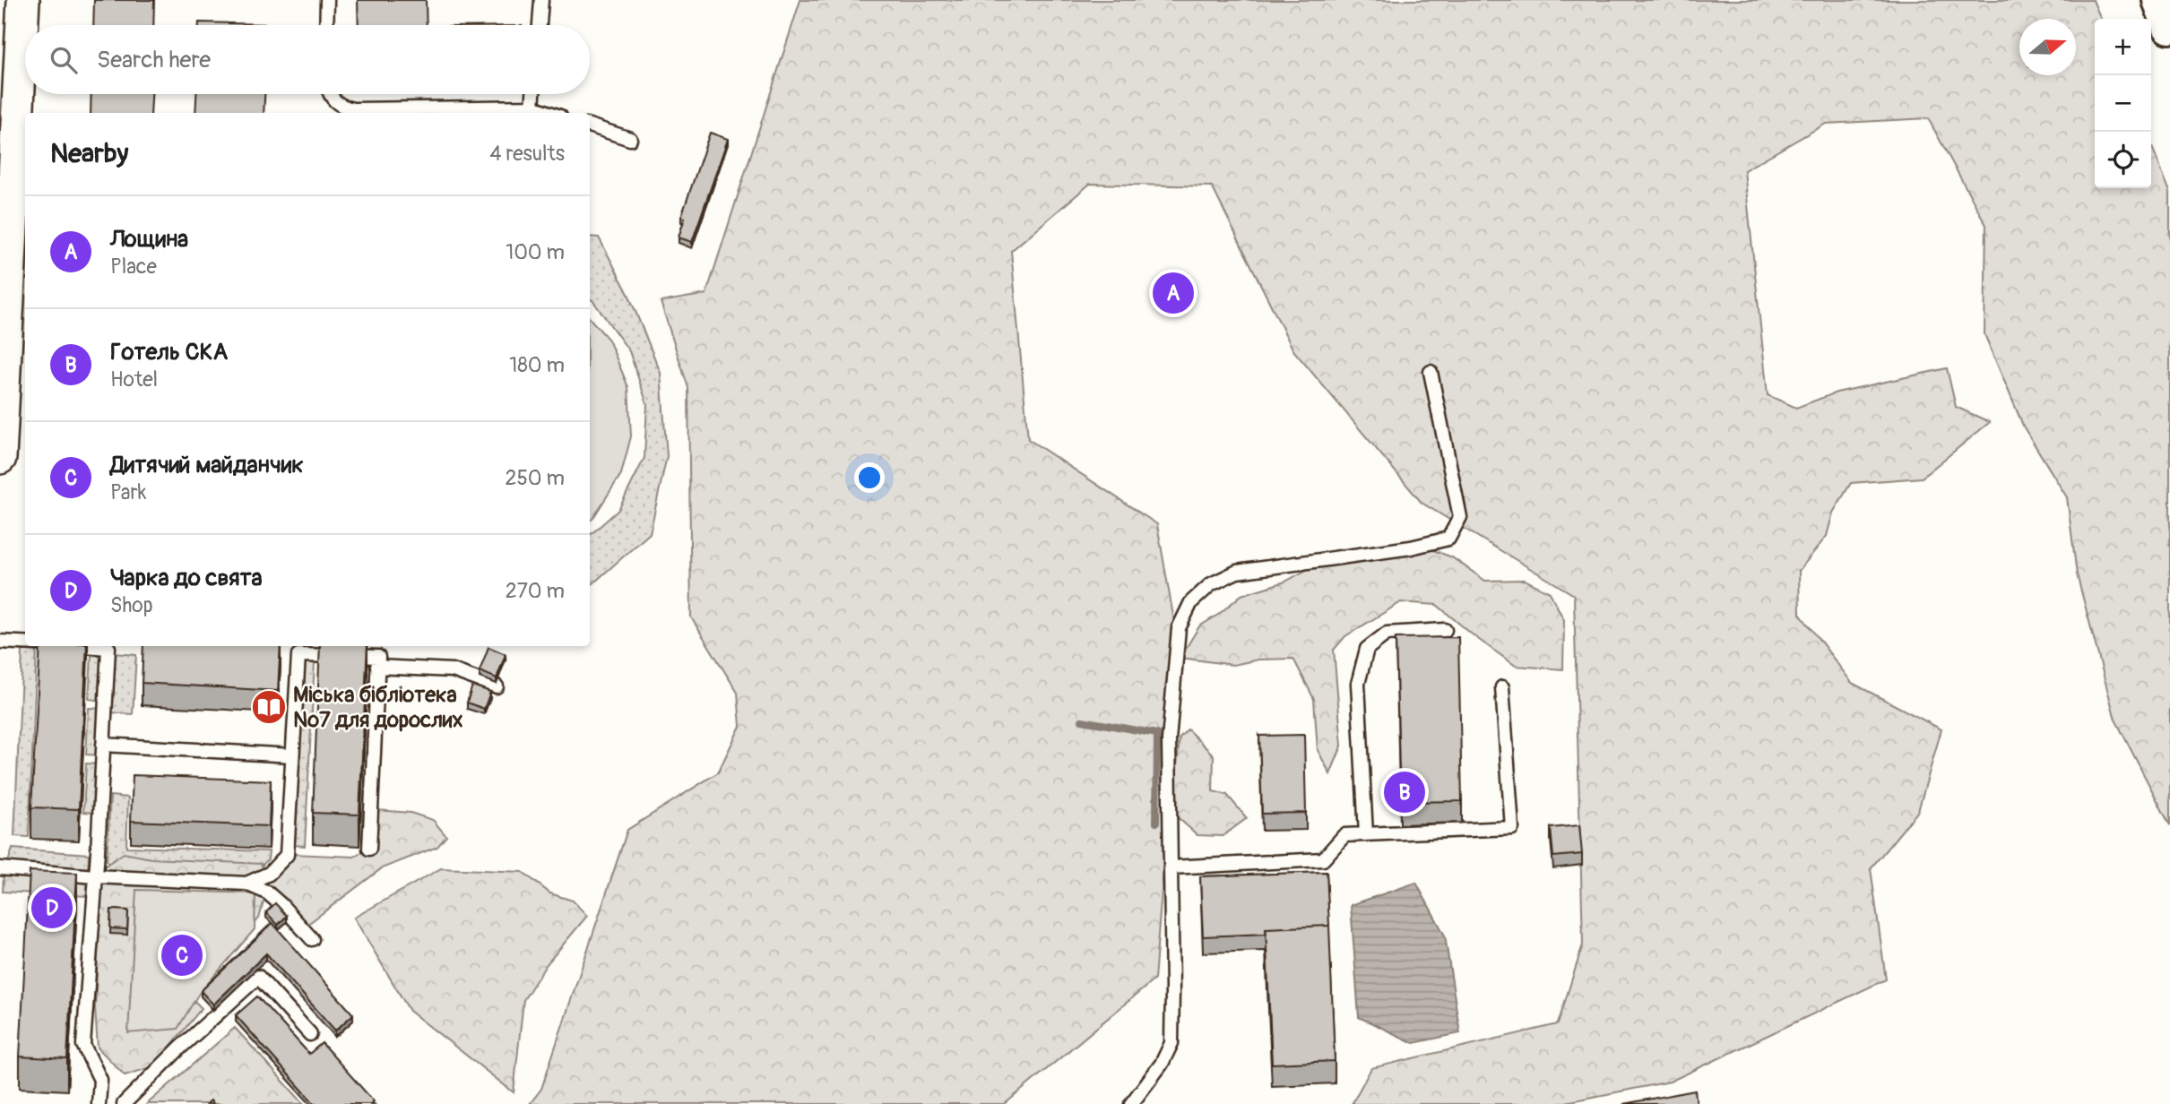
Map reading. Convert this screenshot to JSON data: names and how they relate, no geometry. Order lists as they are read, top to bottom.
{
  "places": {
    "library": ["Міська бібліотека №7 для дорослих"]
  },
  "north": "right",
  "page": {
    "map_buttons": ["+", "−"],
    "search": "Search here",
    "heading": ["Nearby", "4 results"],
    "list": [
      {
        "mark": "A",
        "name": "Лощина",
        "note": "Place",
        "value": "100 m"
      },
      {
        "mark": "B",
        "name": "Готель СКА",
        "note": "Hotel",
        "value": "180 m"
      },
      {
        "mark": "C",
        "name": "Дитячий майданчик",
        "note": "Park",
        "value": "250 m"
      },
      {
        "mark": "D",
        "name": "Чарка до свята",
        "note": "Shop",
        "value": "270 m"
      }
    ],
    "pins": [
      "A",
      "B",
      "D",
      "C"
    ]
  }
}
